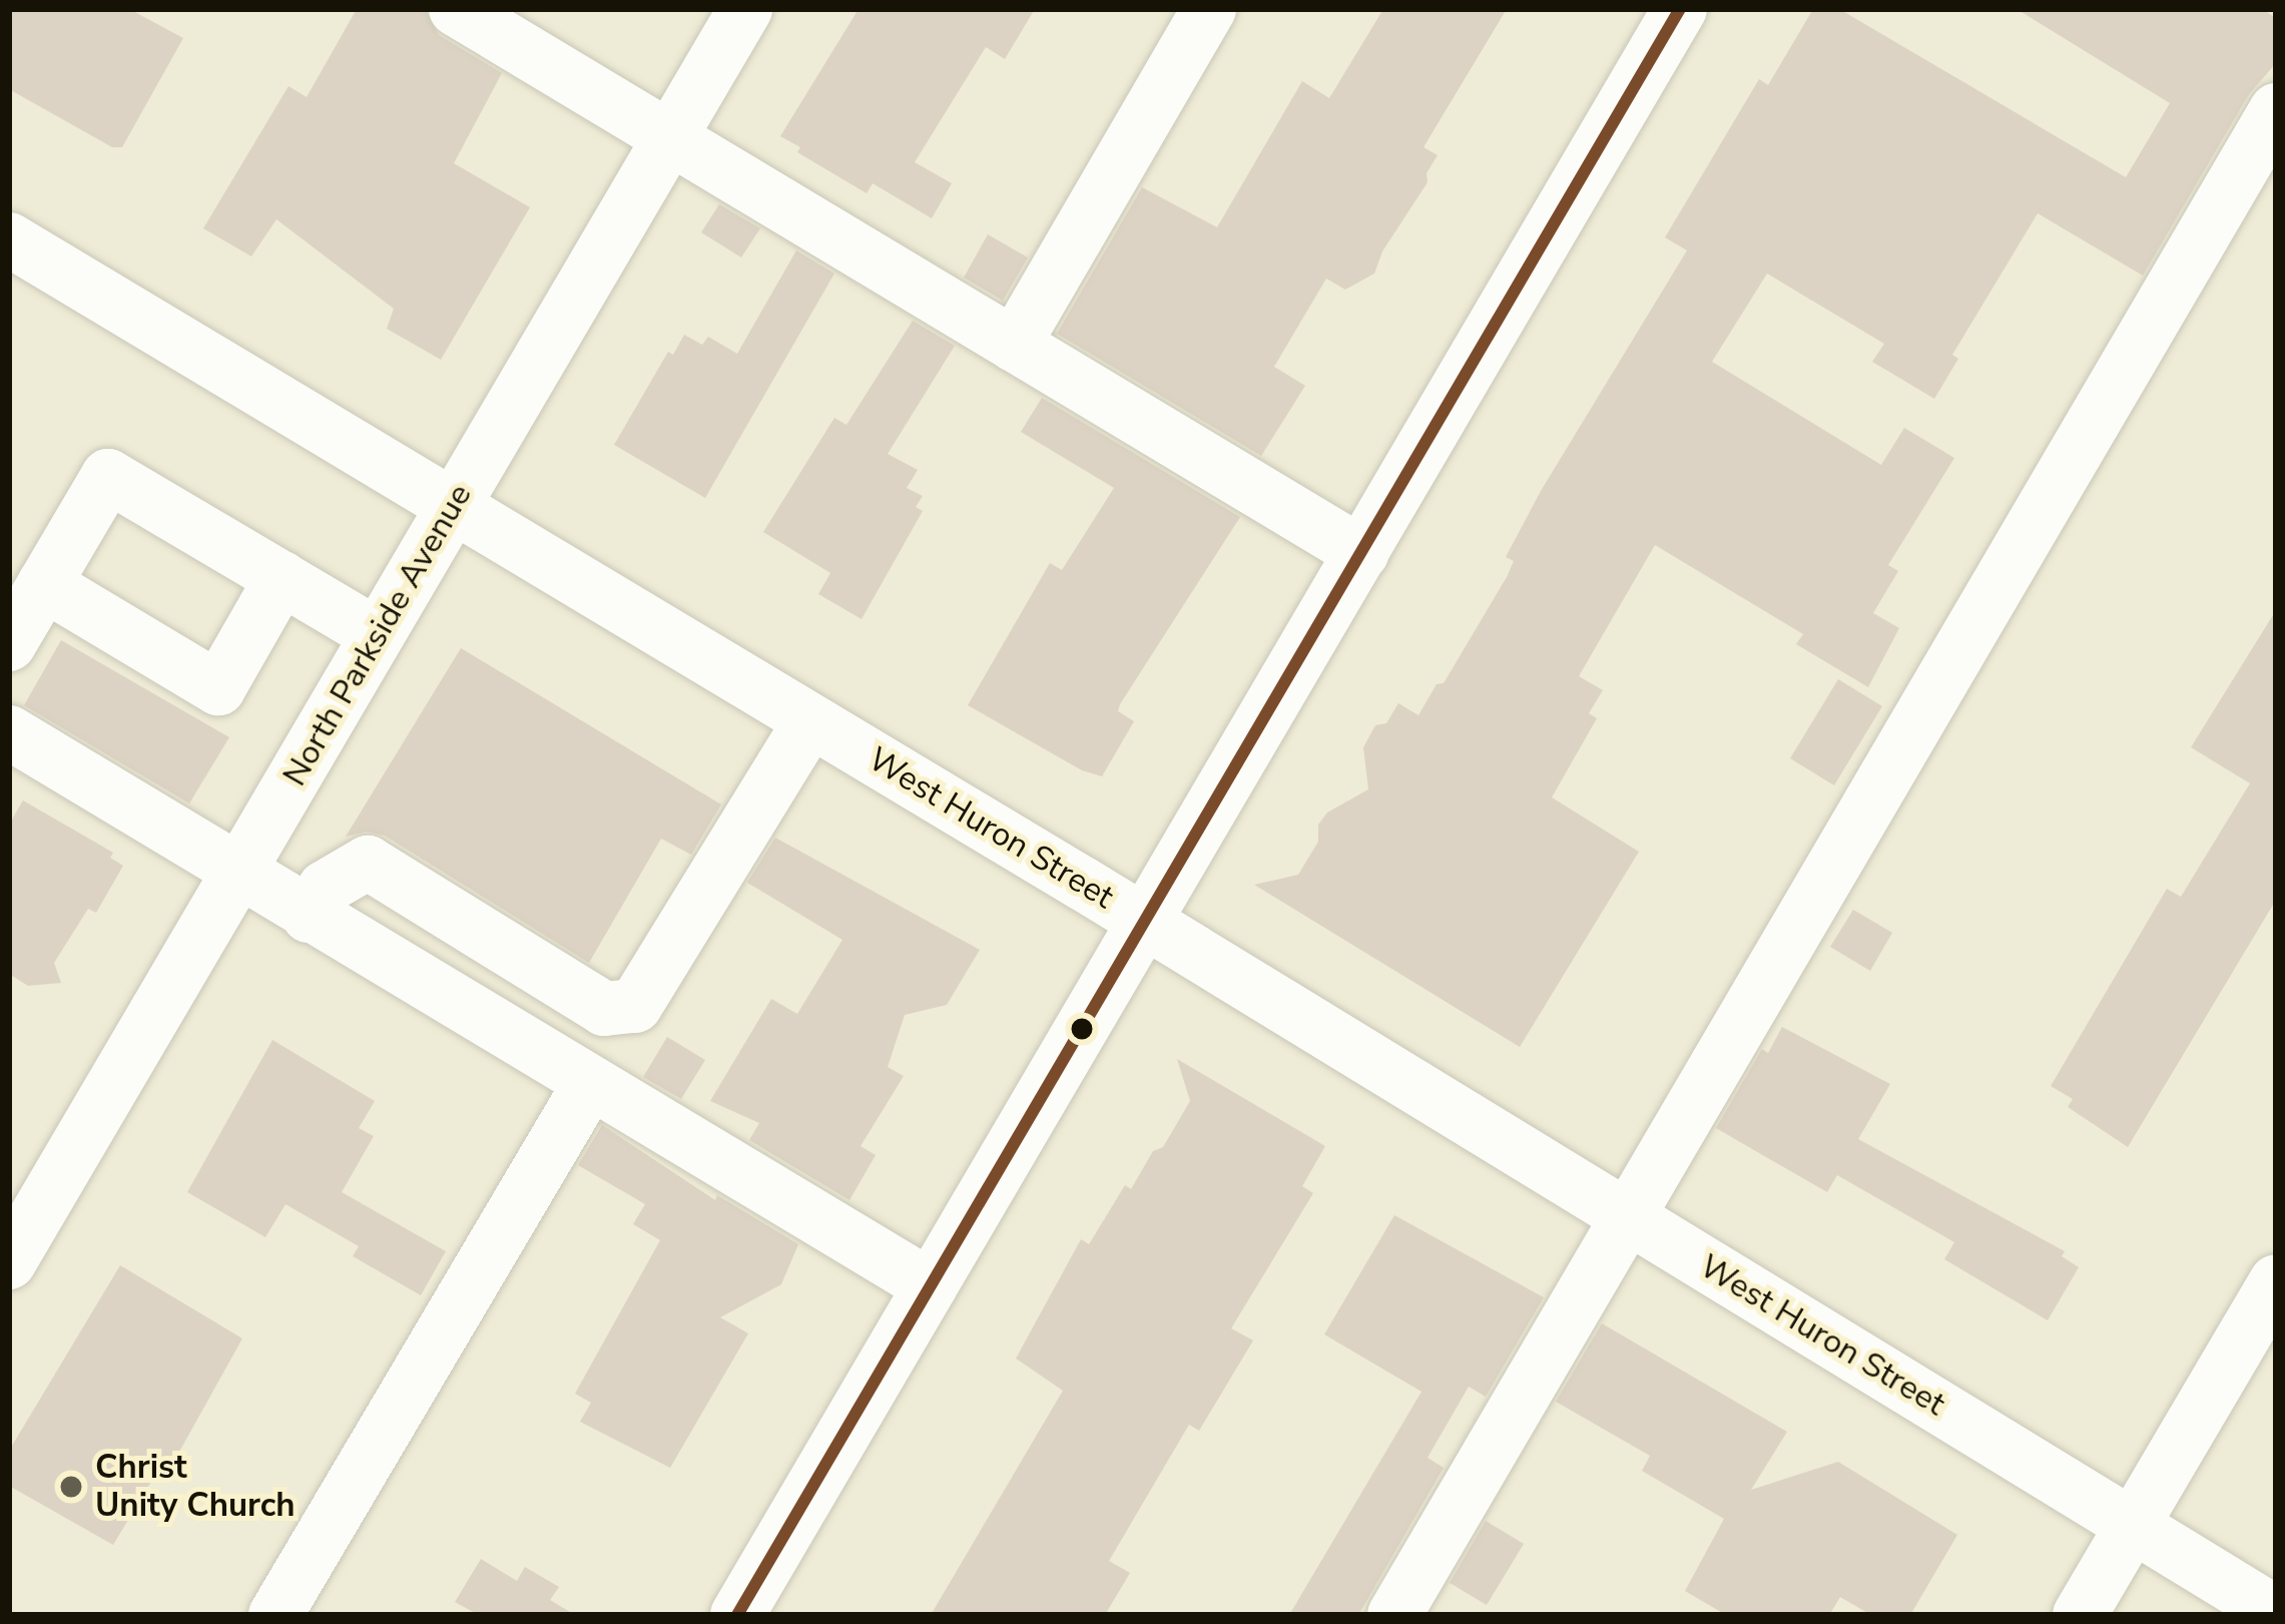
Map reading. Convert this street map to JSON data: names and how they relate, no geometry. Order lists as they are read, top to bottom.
{
  "streets": {
    "street": ["North Parkside Avenue", "West Huron Street"]
  },
  "crossings": [
    ["North Parkside Avenue", "West Huron Street"]
  ],
  "places": ["Christ Unity Church"]
}
